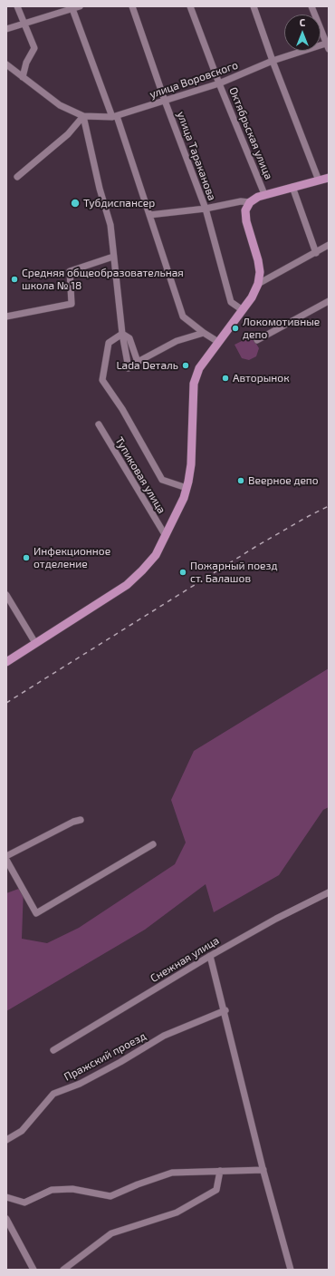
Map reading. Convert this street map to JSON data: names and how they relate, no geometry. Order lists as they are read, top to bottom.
{
  "streets": {
    "main road": ["Октябрьская улица"],
    "street": [
      "улица Воровского",
      "улица Тараканова",
      "Тупиковая улица",
      "Снежная улица",
      "Пражский проезд"
    ]
  },
  "crossings": [
    ["улица Воровского", "Октябрьская улица"],
    ["улица Воровского", "улица Тараканова"]
  ],
  "places": [
    "Тубдиспансер",
    "Средняя общеобразовательная школа № 18",
    "Локомотивные депо",
    "Lada Dеталь",
    "Авторынок",
    "Веерное депо",
    "Инфекционное отделение",
    "Пожарный поезд ст. Балашов"
  ],
  "north": "top"
}
